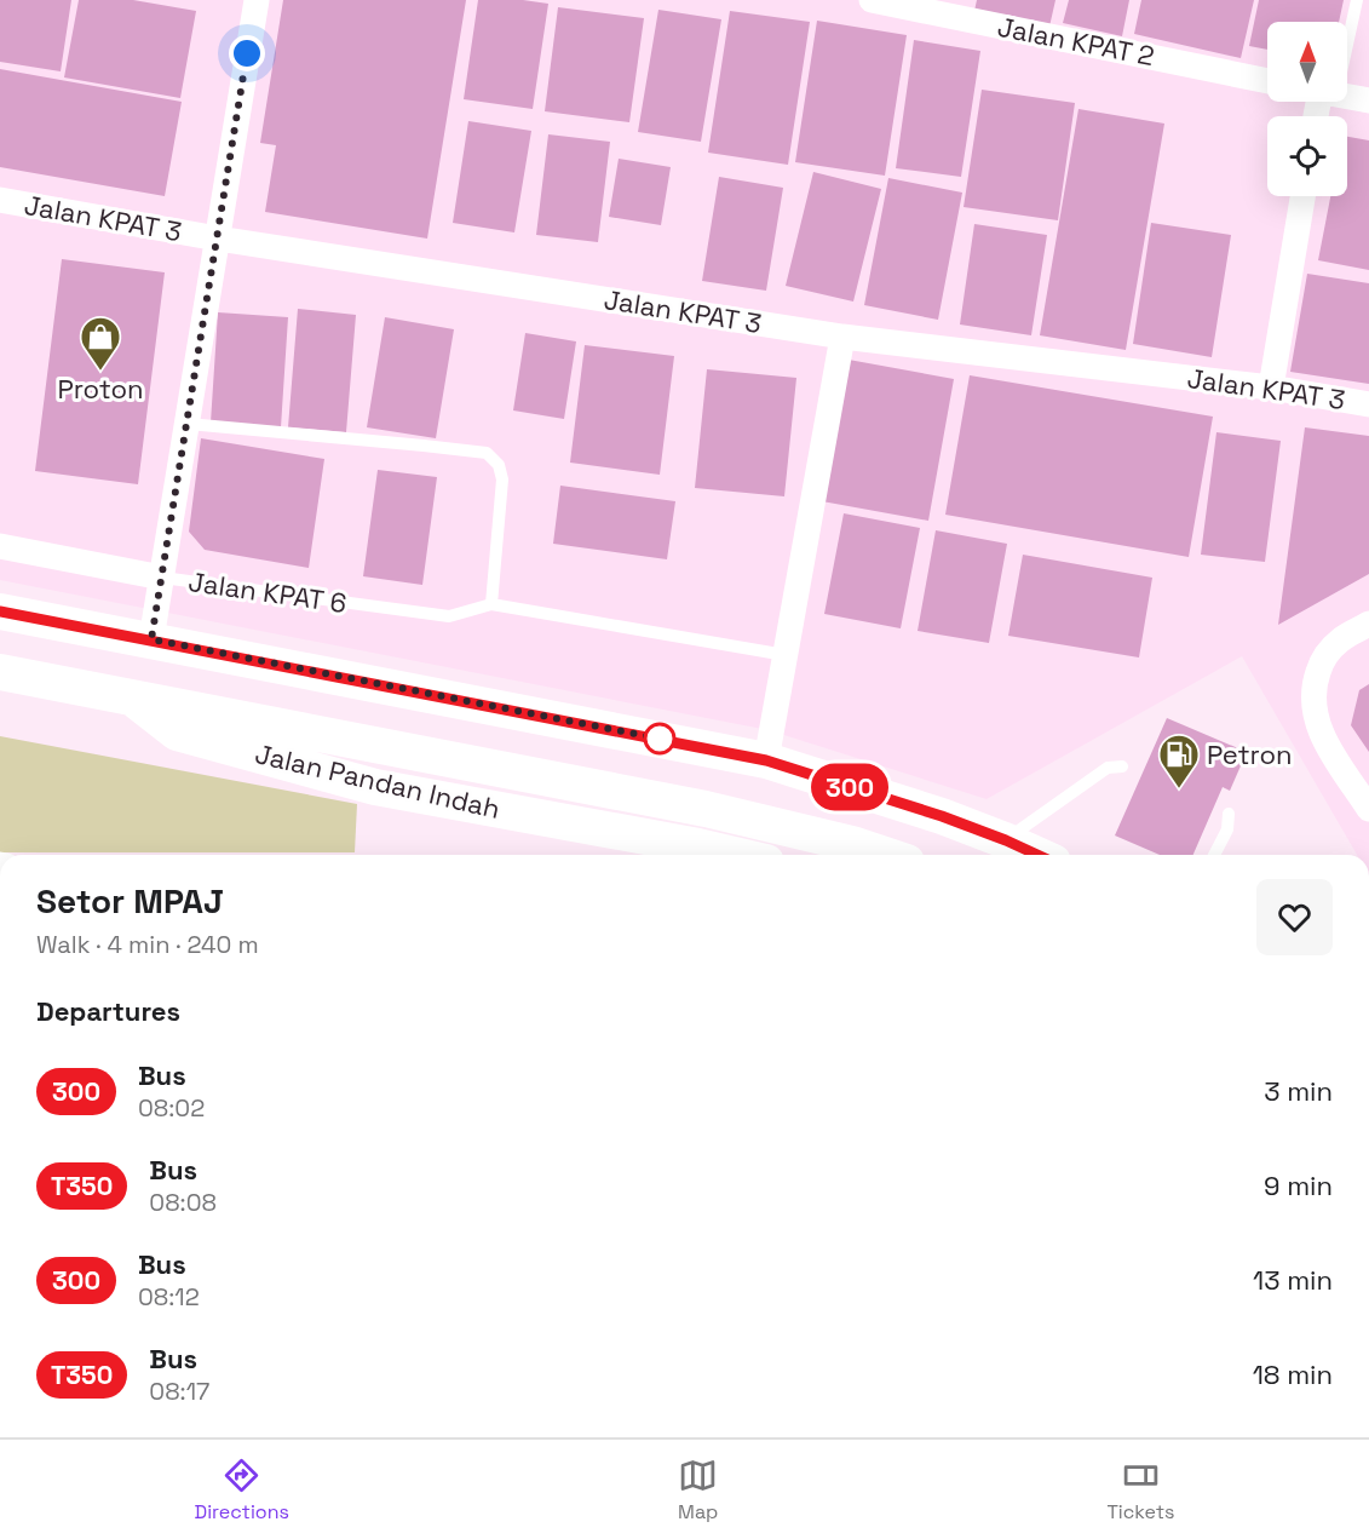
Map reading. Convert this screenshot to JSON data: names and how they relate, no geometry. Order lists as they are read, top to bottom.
{
  "streets": {
    "main road": ["Jalan Pandan Indah"],
    "street": ["Jalan KPAT 2", "Jalan KPAT 3", "Jalan KPAT 6"]
  },
  "places": {
    "shop": ["Proton"],
    "fuel station": ["Petron"]
  },
  "lines": ["bus line 300"],
  "north": "top",
  "page": {
    "on_map": "300",
    "heading": [
      ["Setor MPAJ", "Walk · 4 min · 240 m"],
      "Departures"
    ],
    "list": [
      {
        "mark": "300",
        "name": "Bus",
        "note": "08:02",
        "value": "3 min"
      },
      {
        "mark": "T350",
        "name": "Bus",
        "note": "08:08",
        "value": "9 min"
      },
      {
        "mark": "300",
        "name": "Bus",
        "note": "08:12",
        "value": "13 min"
      },
      {
        "mark": "T350",
        "name": "Bus",
        "note": "08:17",
        "value": "18 min"
      }
    ],
    "tabs": ["Directions", "Map", "Tickets"]
  }
}
